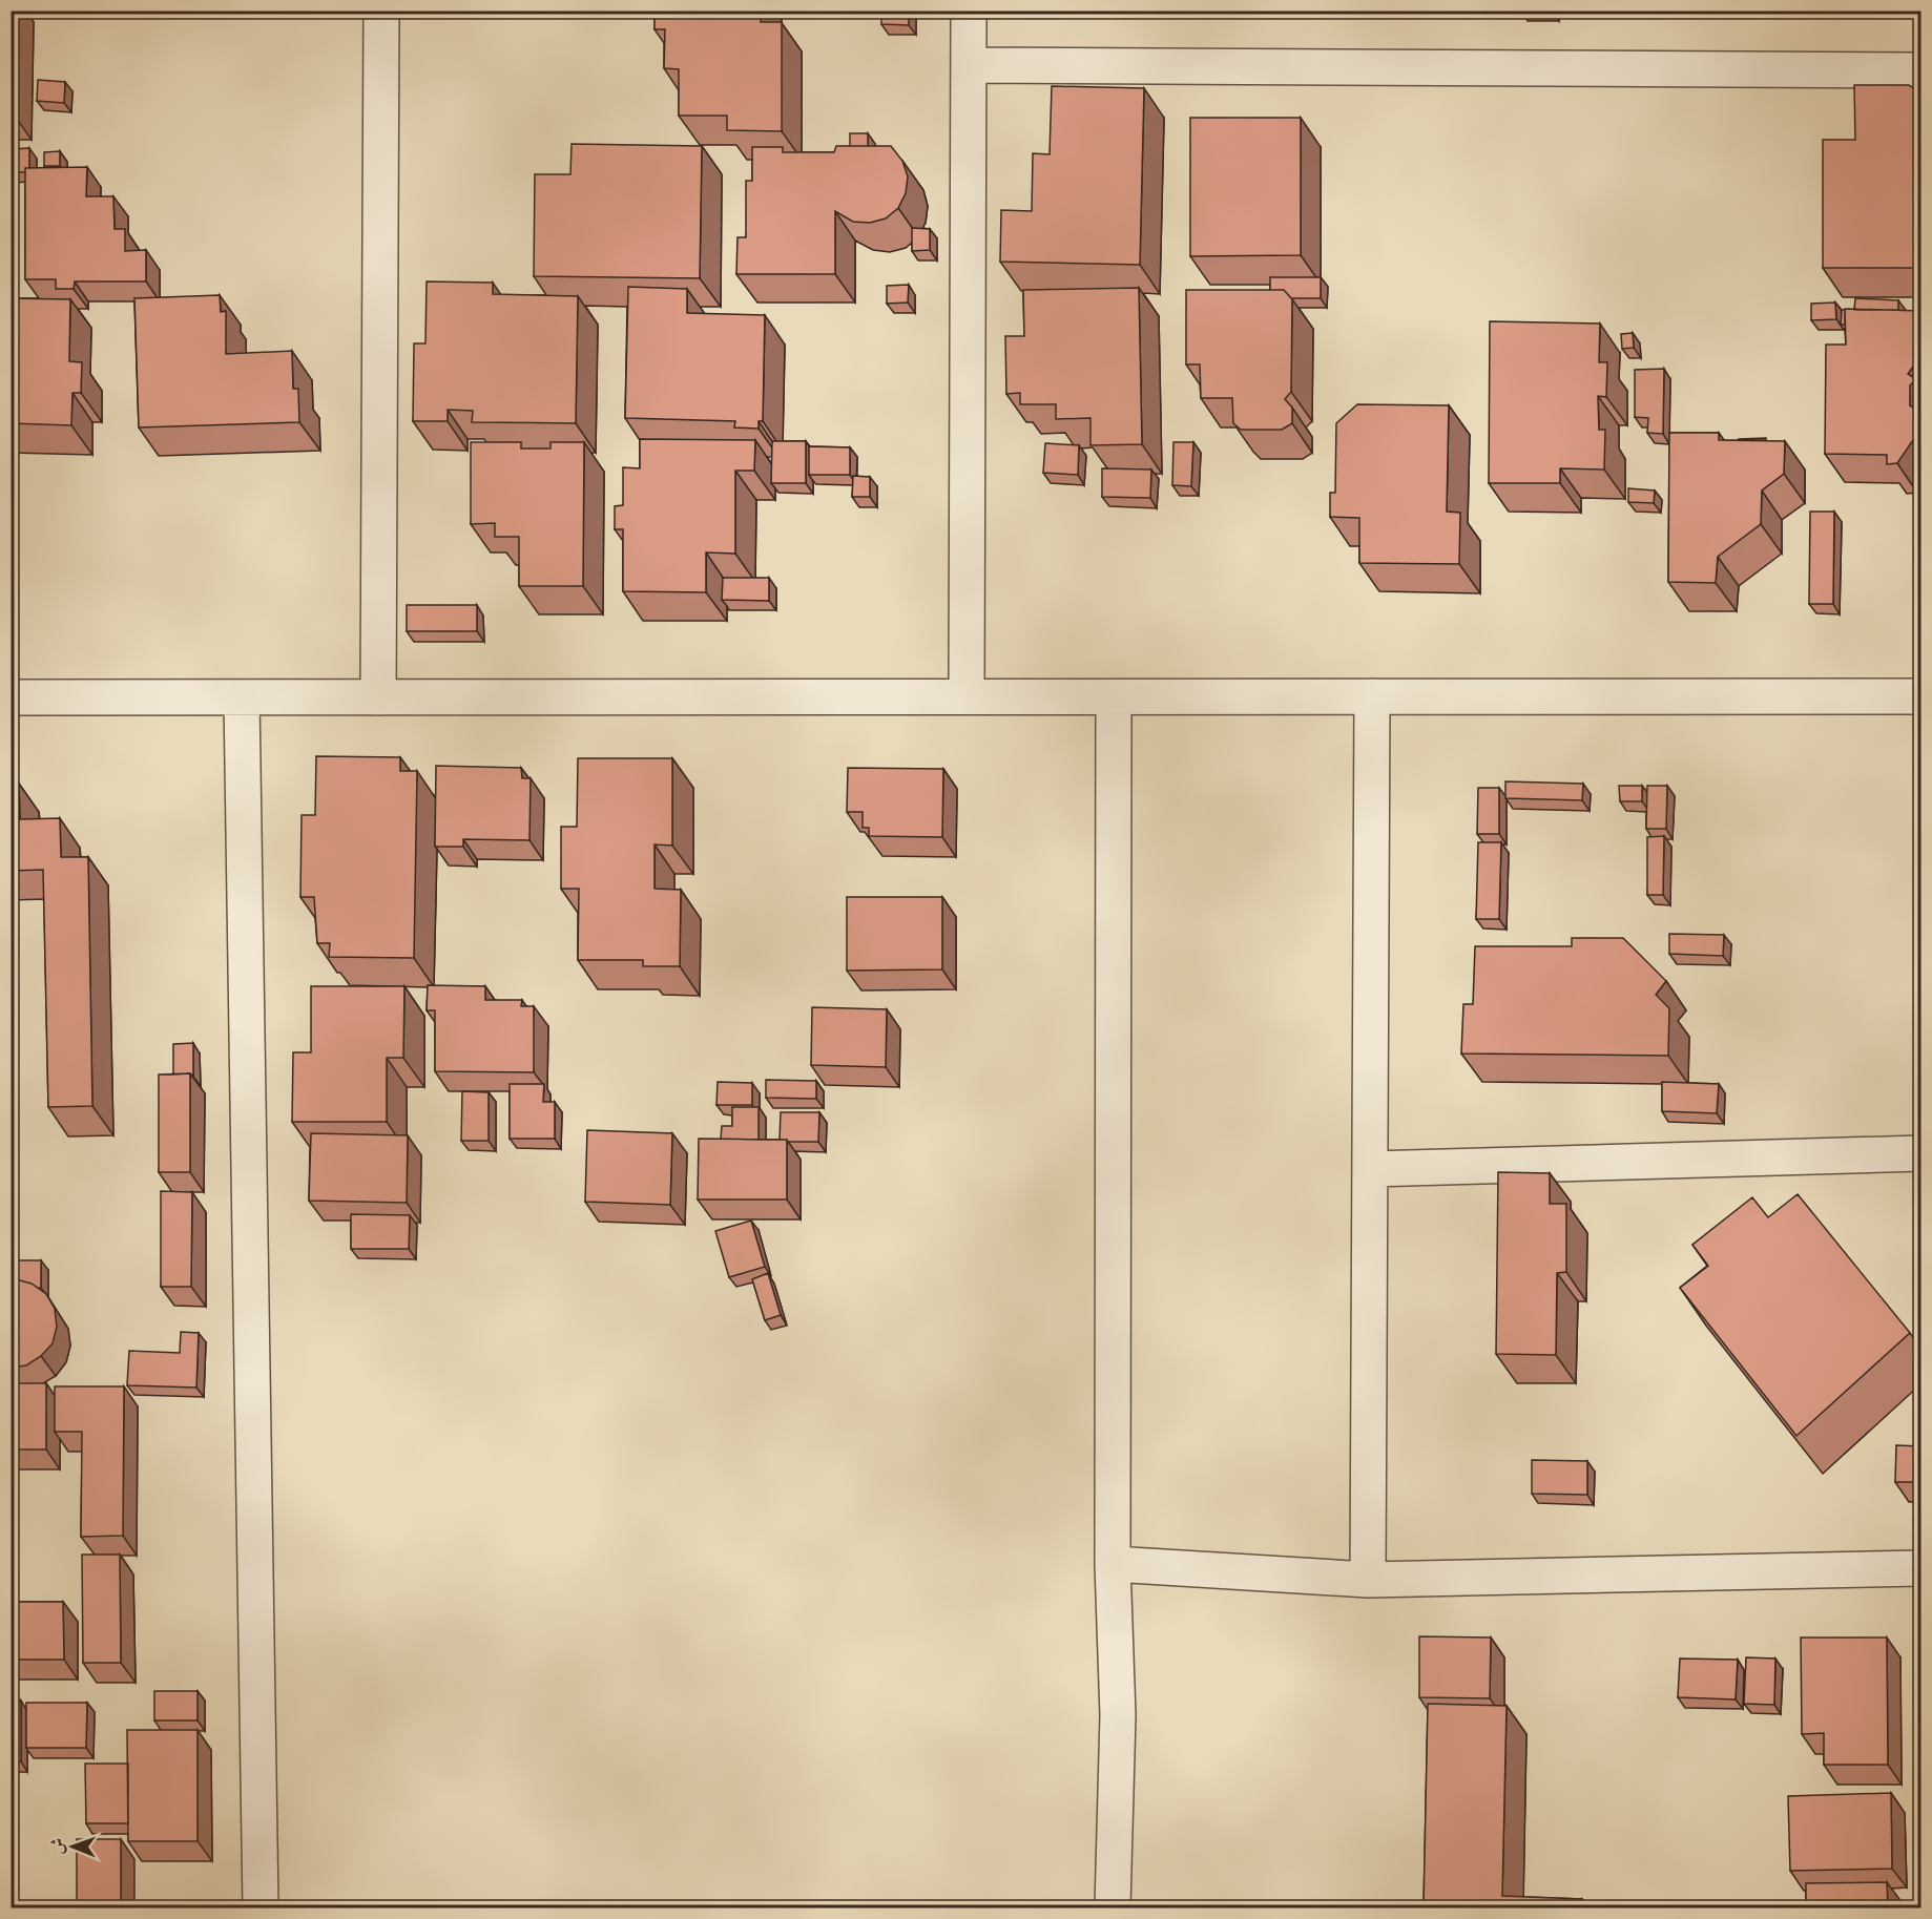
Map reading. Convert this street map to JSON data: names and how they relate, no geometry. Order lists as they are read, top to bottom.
{
  "north": "left"
}
